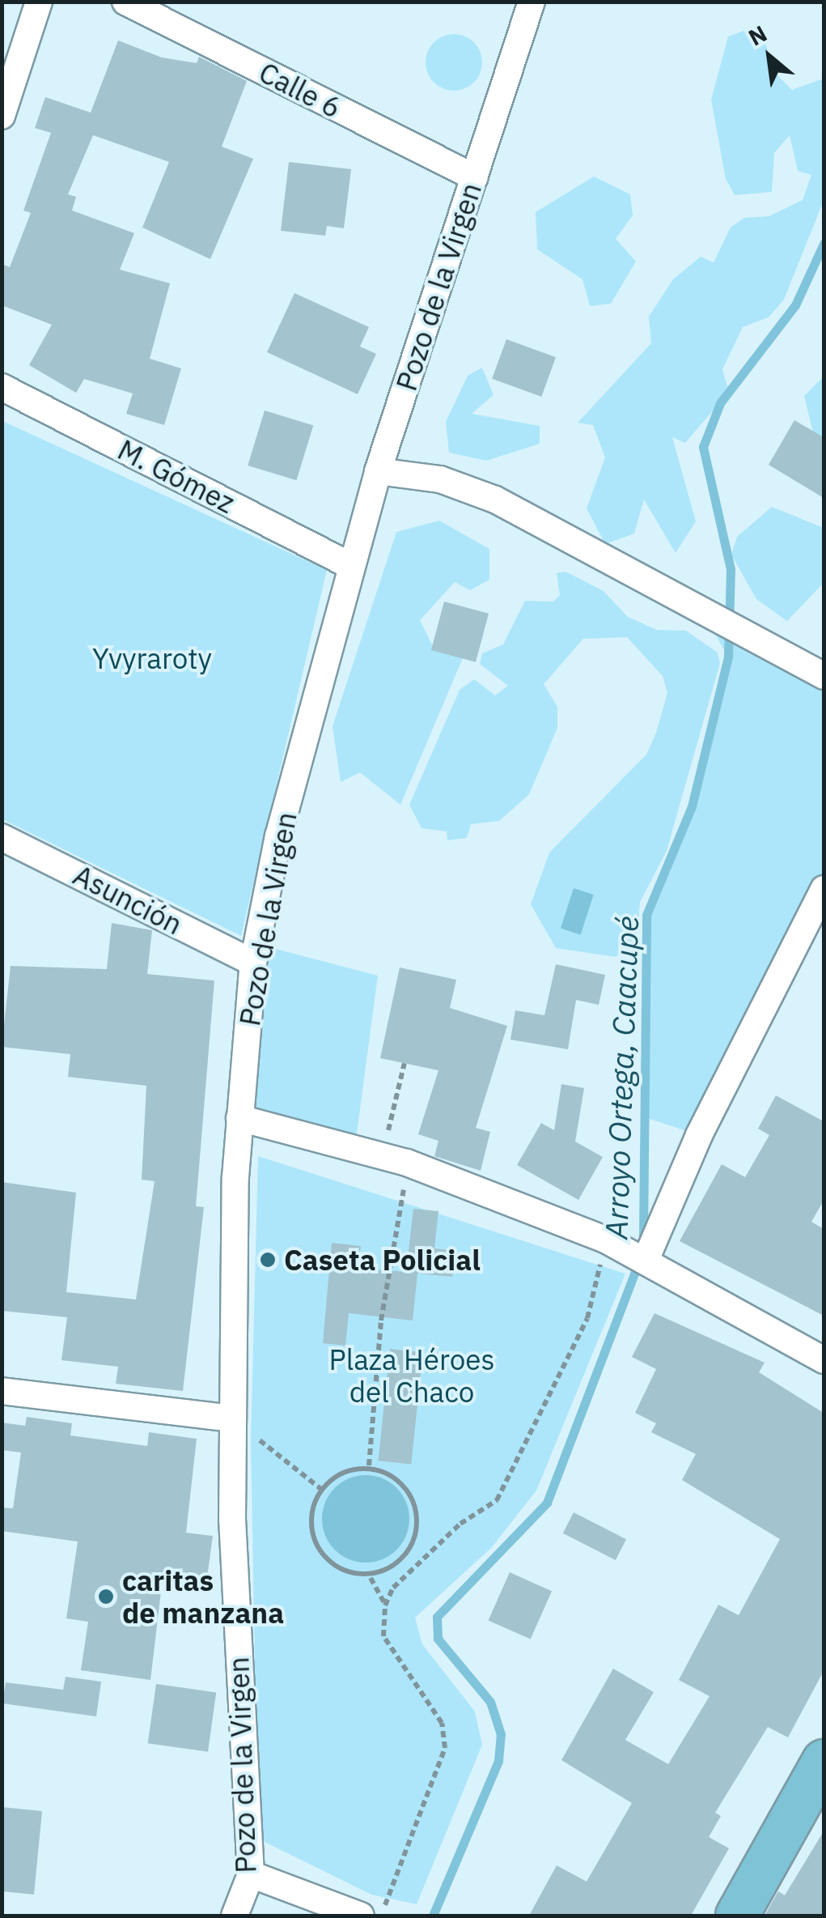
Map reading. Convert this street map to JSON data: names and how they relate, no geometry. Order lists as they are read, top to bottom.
{
  "streets": {
    "street": [
      "Calle 6",
      "Pozo de la Virgen",
      "M. Gómez",
      "Asunción"
    ]
  },
  "crossings": [
    ["Calle 6", "Pozo de la Virgen"],
    ["Pozo de la Virgen", "M. Gómez"],
    ["Pozo de la Virgen", "Asunción"]
  ],
  "water": ["Arroyo Ortega, Caacupé"],
  "parks": ["Yvyraroty", "Plaza Héroes del Chaco"],
  "places": ["Caseta Policial", "caritas de manzana"],
  "north": "top left"
}
